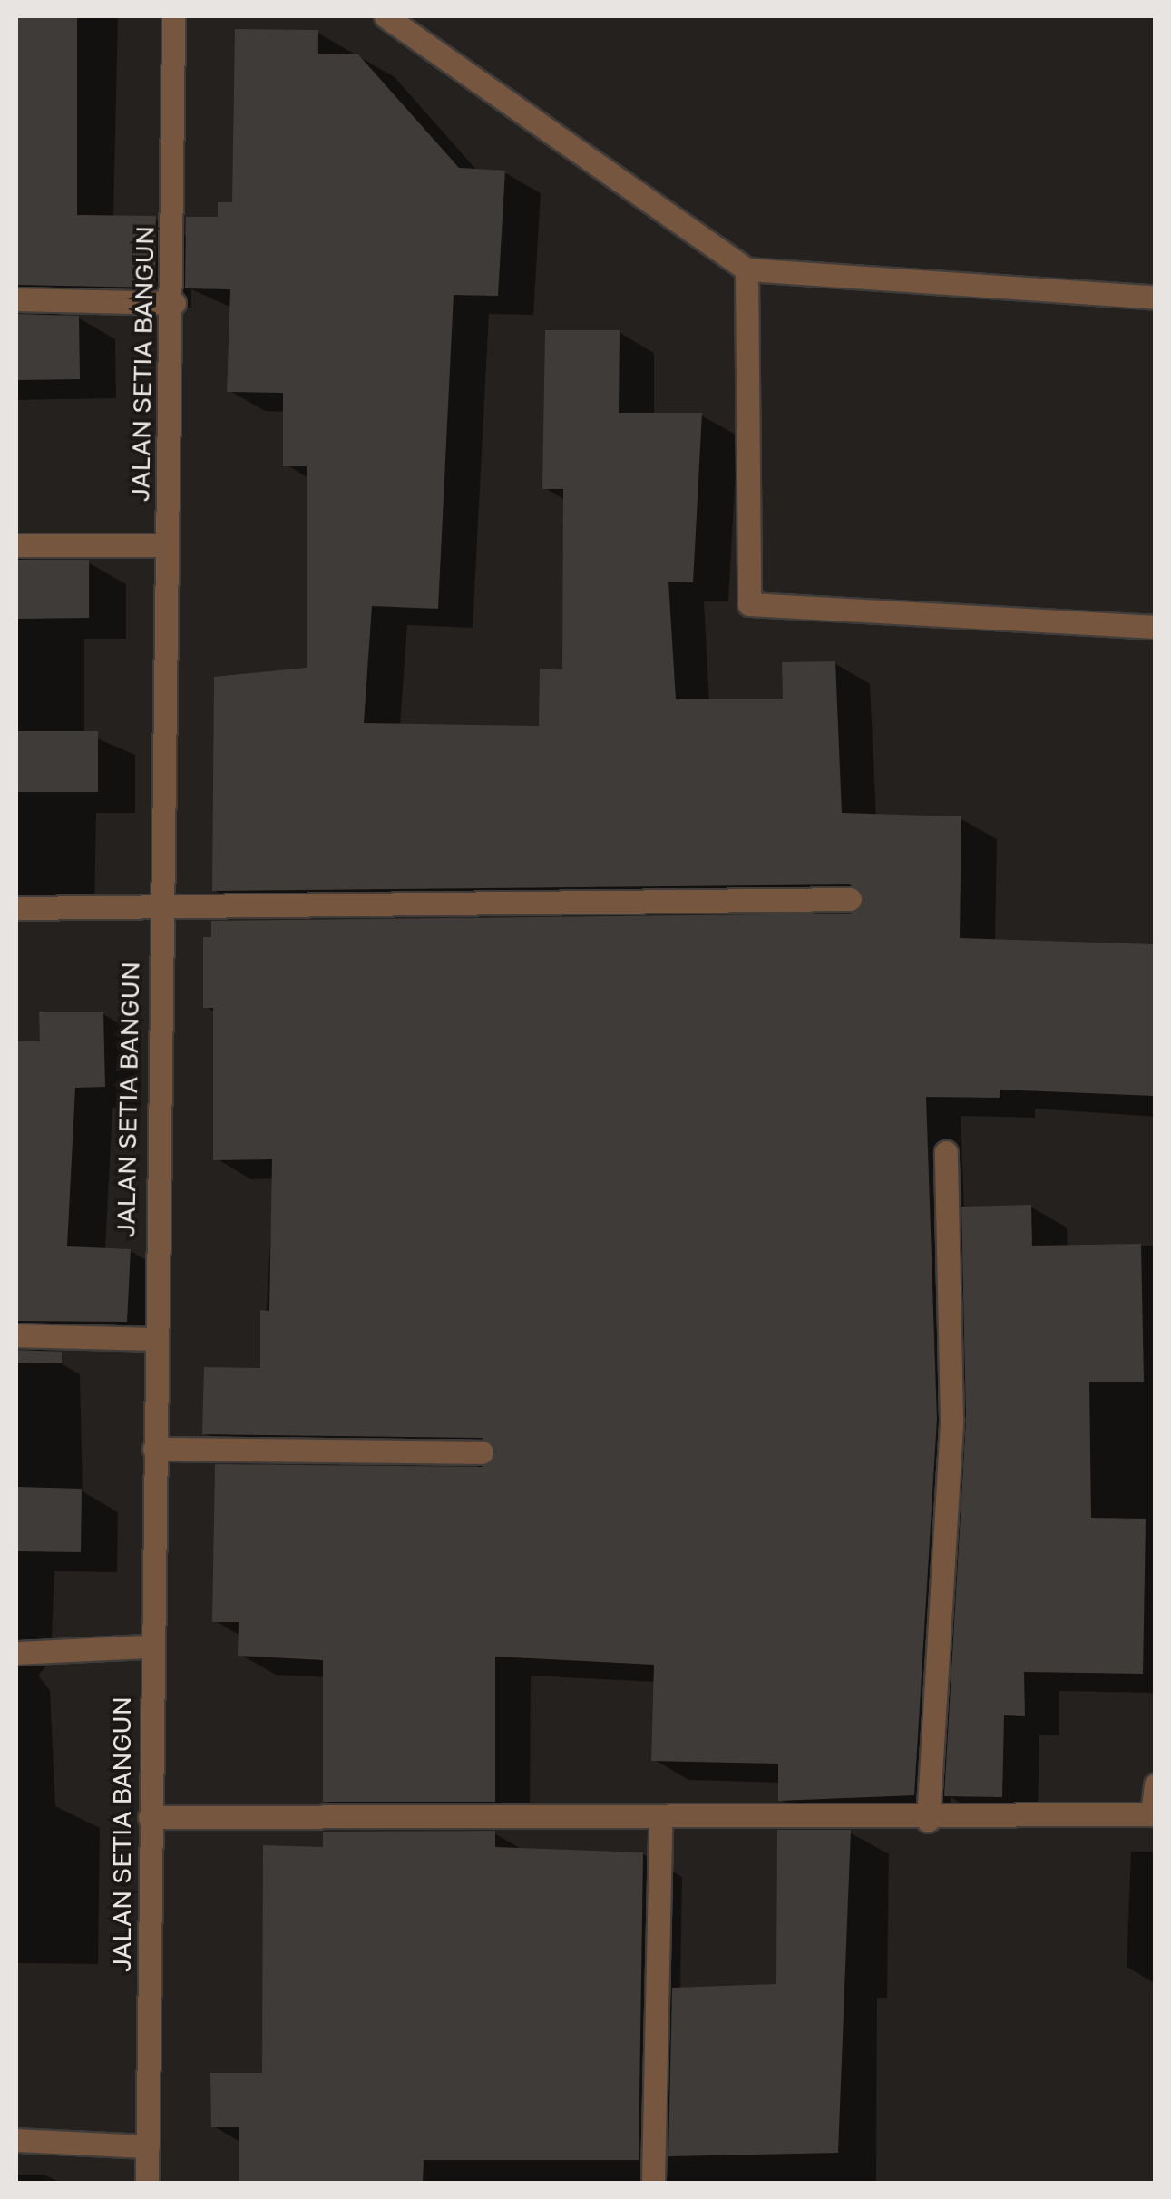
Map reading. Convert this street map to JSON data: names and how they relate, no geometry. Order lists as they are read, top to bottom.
{
  "streets": {
    "street": ["JALAN SETIA BANGUN"]
  }
}
